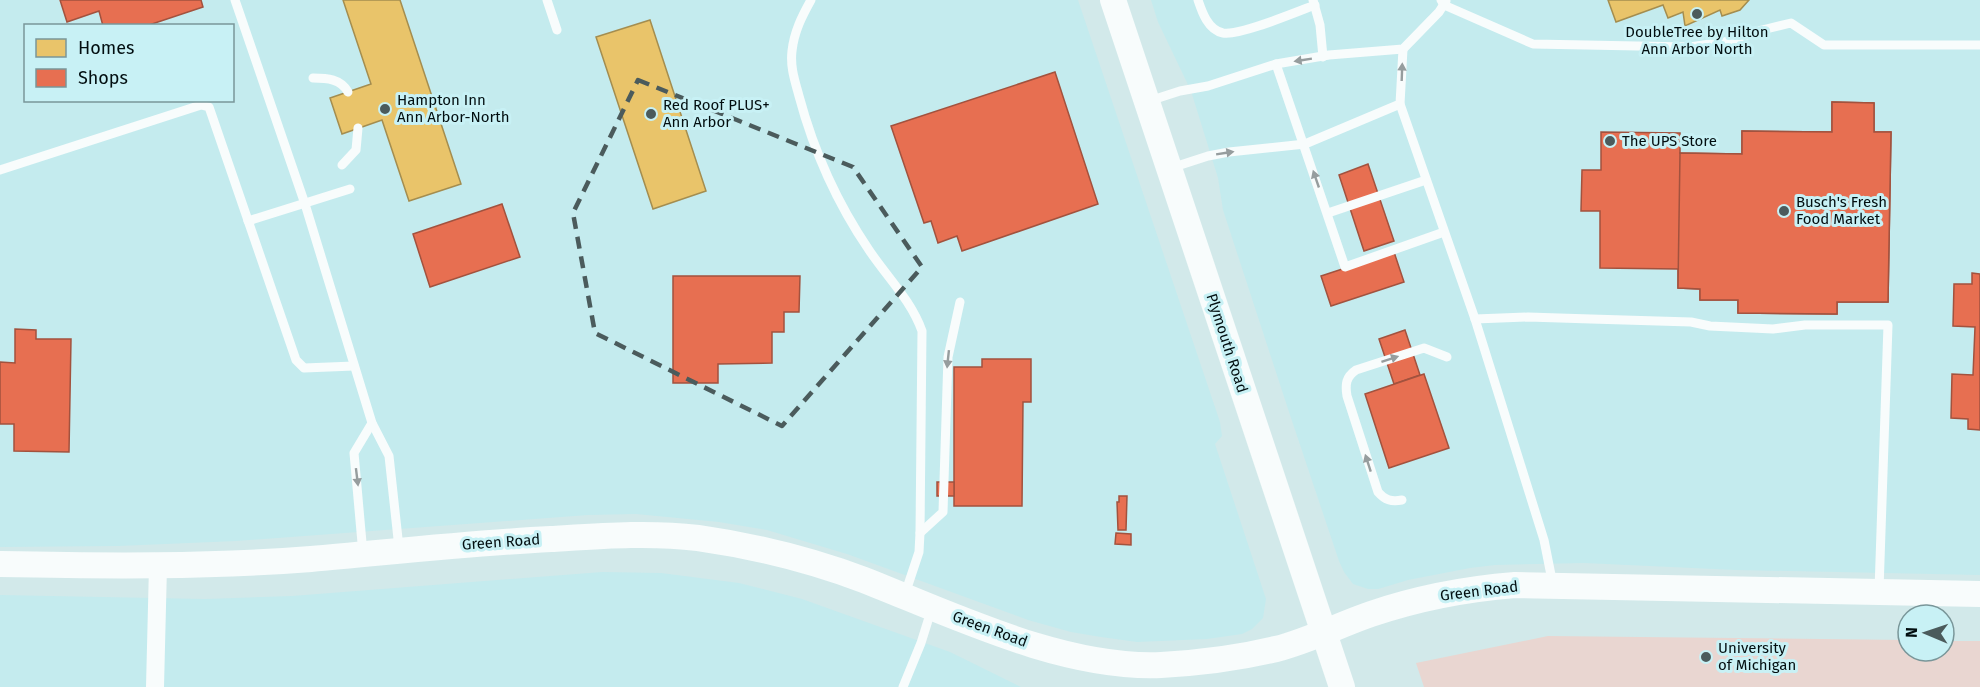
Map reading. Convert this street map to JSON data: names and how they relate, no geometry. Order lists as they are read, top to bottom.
{
  "streets": {
    "street": ["Plymouth Road", "Green Road"]
  },
  "crossings": [
    ["Plymouth Road", "Green Road"]
  ],
  "places": [
    "DoubleTree by Hilton Ann Arbor North",
    "Hampton Inn Ann Arbor-North",
    "Red Roof PLUS+ Ann Arbor",
    "The UPS Store",
    "Busch's Fresh Food Market",
    "University of Michigan"
  ],
  "legend": ["Homes", "Shops"],
  "north": "left"
}
